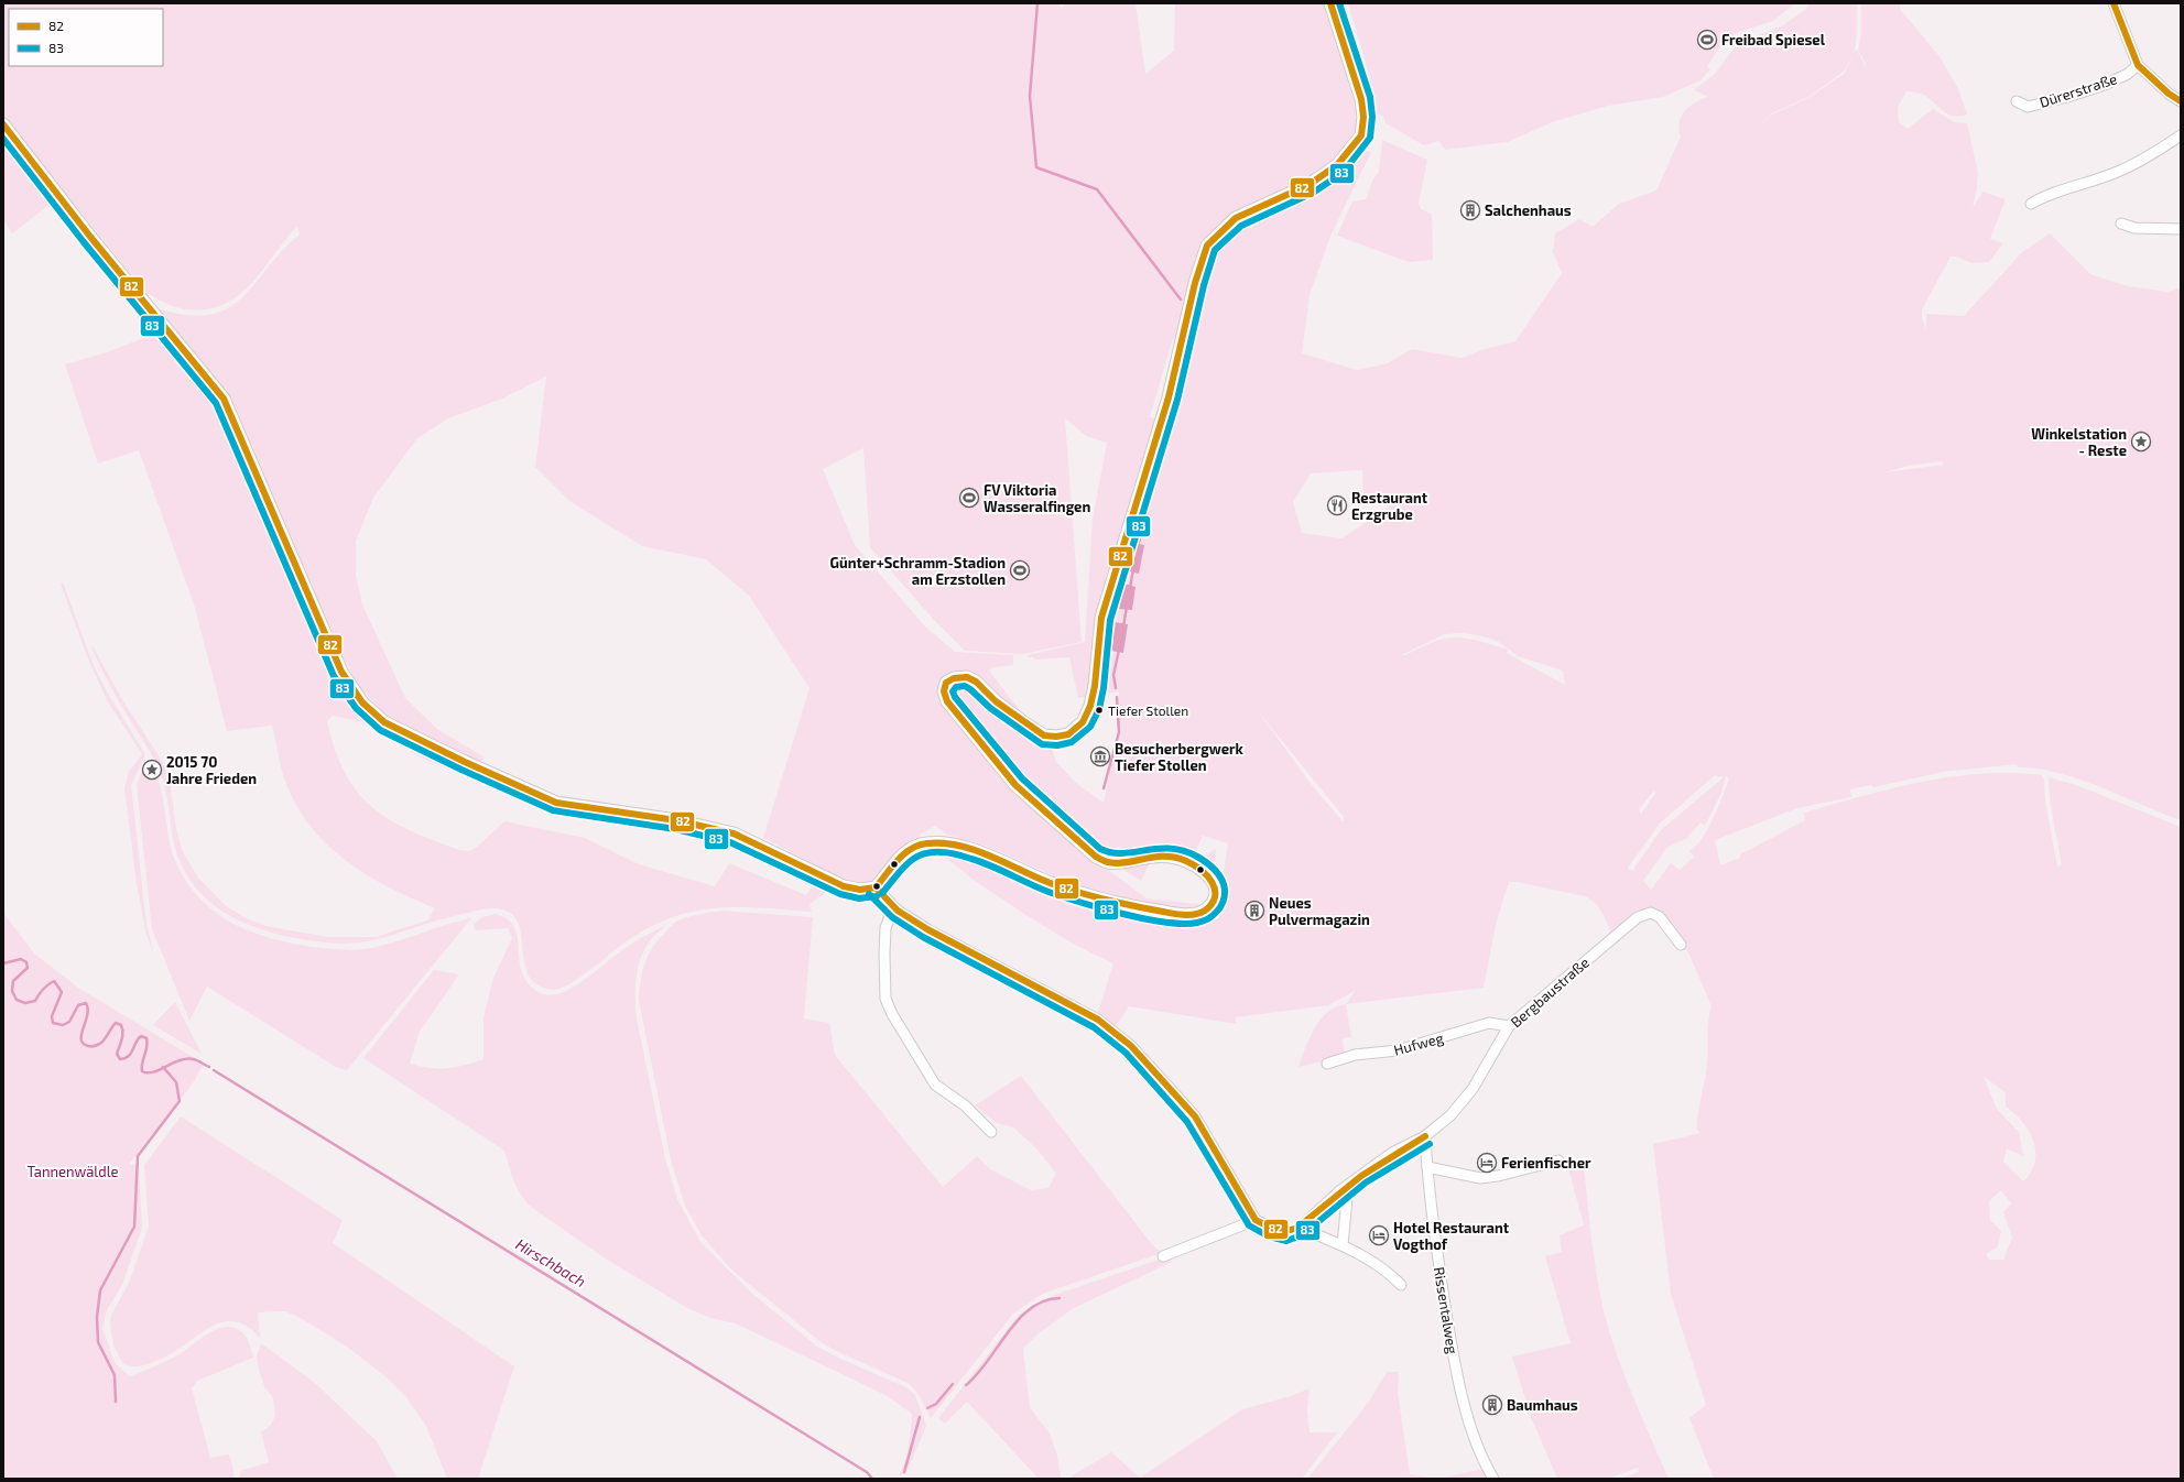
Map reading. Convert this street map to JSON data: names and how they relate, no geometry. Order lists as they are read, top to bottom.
{
  "streets": {
    "street": [
      "Dürerstraße",
      "Bergbaustraße",
      "Hufweg",
      "Rissentalweg"
    ]
  },
  "crossings": [
    ["Bergbaustraße", "Hufweg"],
    ["Bergbaustraße", "Rissentalweg"]
  ],
  "water": ["Hirschbach"],
  "parks": ["Tannenwäldle"],
  "places": {
    "sports": ["Freibad Spiesel", "FV Viktoria Wasseralfingen", "Günter+Schramm-Stadion am Erzstollen"],
    "building": ["Salchenhaus", "Neues Pulvermagazin", "Baumhaus"],
    "place": ["Winkelstation - Reste", "2015 70 Jahre Frieden"],
    "restaurant": ["Restaurant Erzgrube"],
    "other": ["Tiefer Stollen"],
    "museum": ["Besucherbergwerk Tiefer Stollen"],
    "hotel": ["Ferienfischer", "Hotel Restaurant Vogthof"]
  },
  "lines": ["transit line 82", "transit line 83"],
  "legend": ["82", "83"]
}
